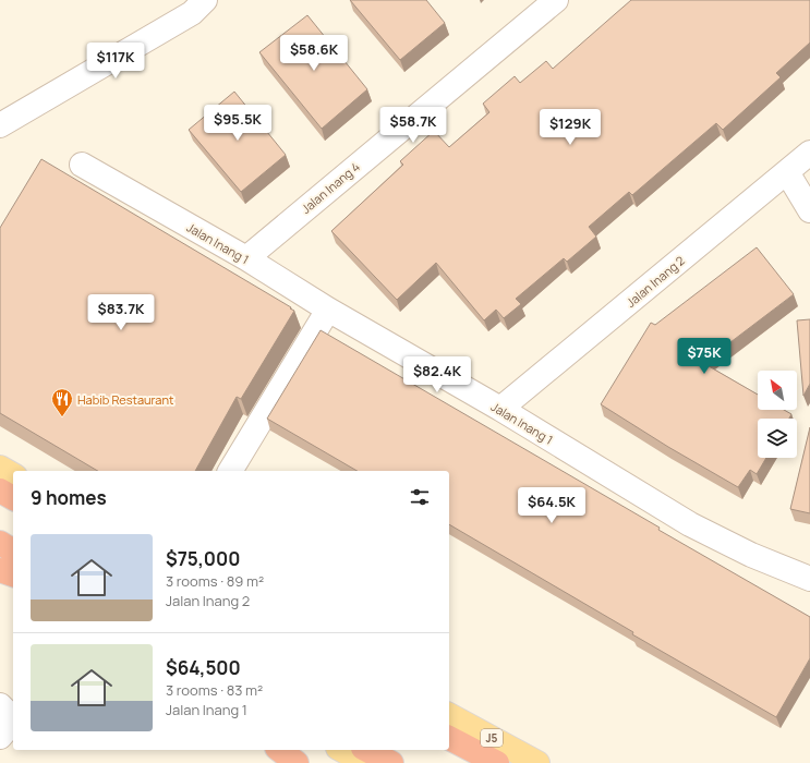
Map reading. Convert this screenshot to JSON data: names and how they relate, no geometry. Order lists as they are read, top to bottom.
{
  "streets": {
    "main road": ["J5"],
    "street": ["Jalan Inang 4", "Jalan Inang 1", "Jalan Inang 2"]
  },
  "crossings": [
    ["Jalan Inang 4", "Jalan Inang 1"],
    ["Jalan Inang 1", "Jalan Inang 2"]
  ],
  "places": {
    "restaurant": ["Habib Restaurant"]
  },
  "north": "top left",
  "page": {
    "price": [
      "$58.6K",
      "$117K",
      "$95.5K",
      "$58.7K",
      "$129K",
      "$83.7K",
      "$75K",
      "$82.4K",
      "$64.5K"
    ],
    "heading": "9 homes",
    "list": [
      {
        "name": "$75,000",
        "note": "3 rooms · 89 m² · Jalan Inang 2"
      },
      {
        "name": "$64,500",
        "note": "3 rooms · 83 m² · Jalan Inang 1"
      }
    ]
  }
}
